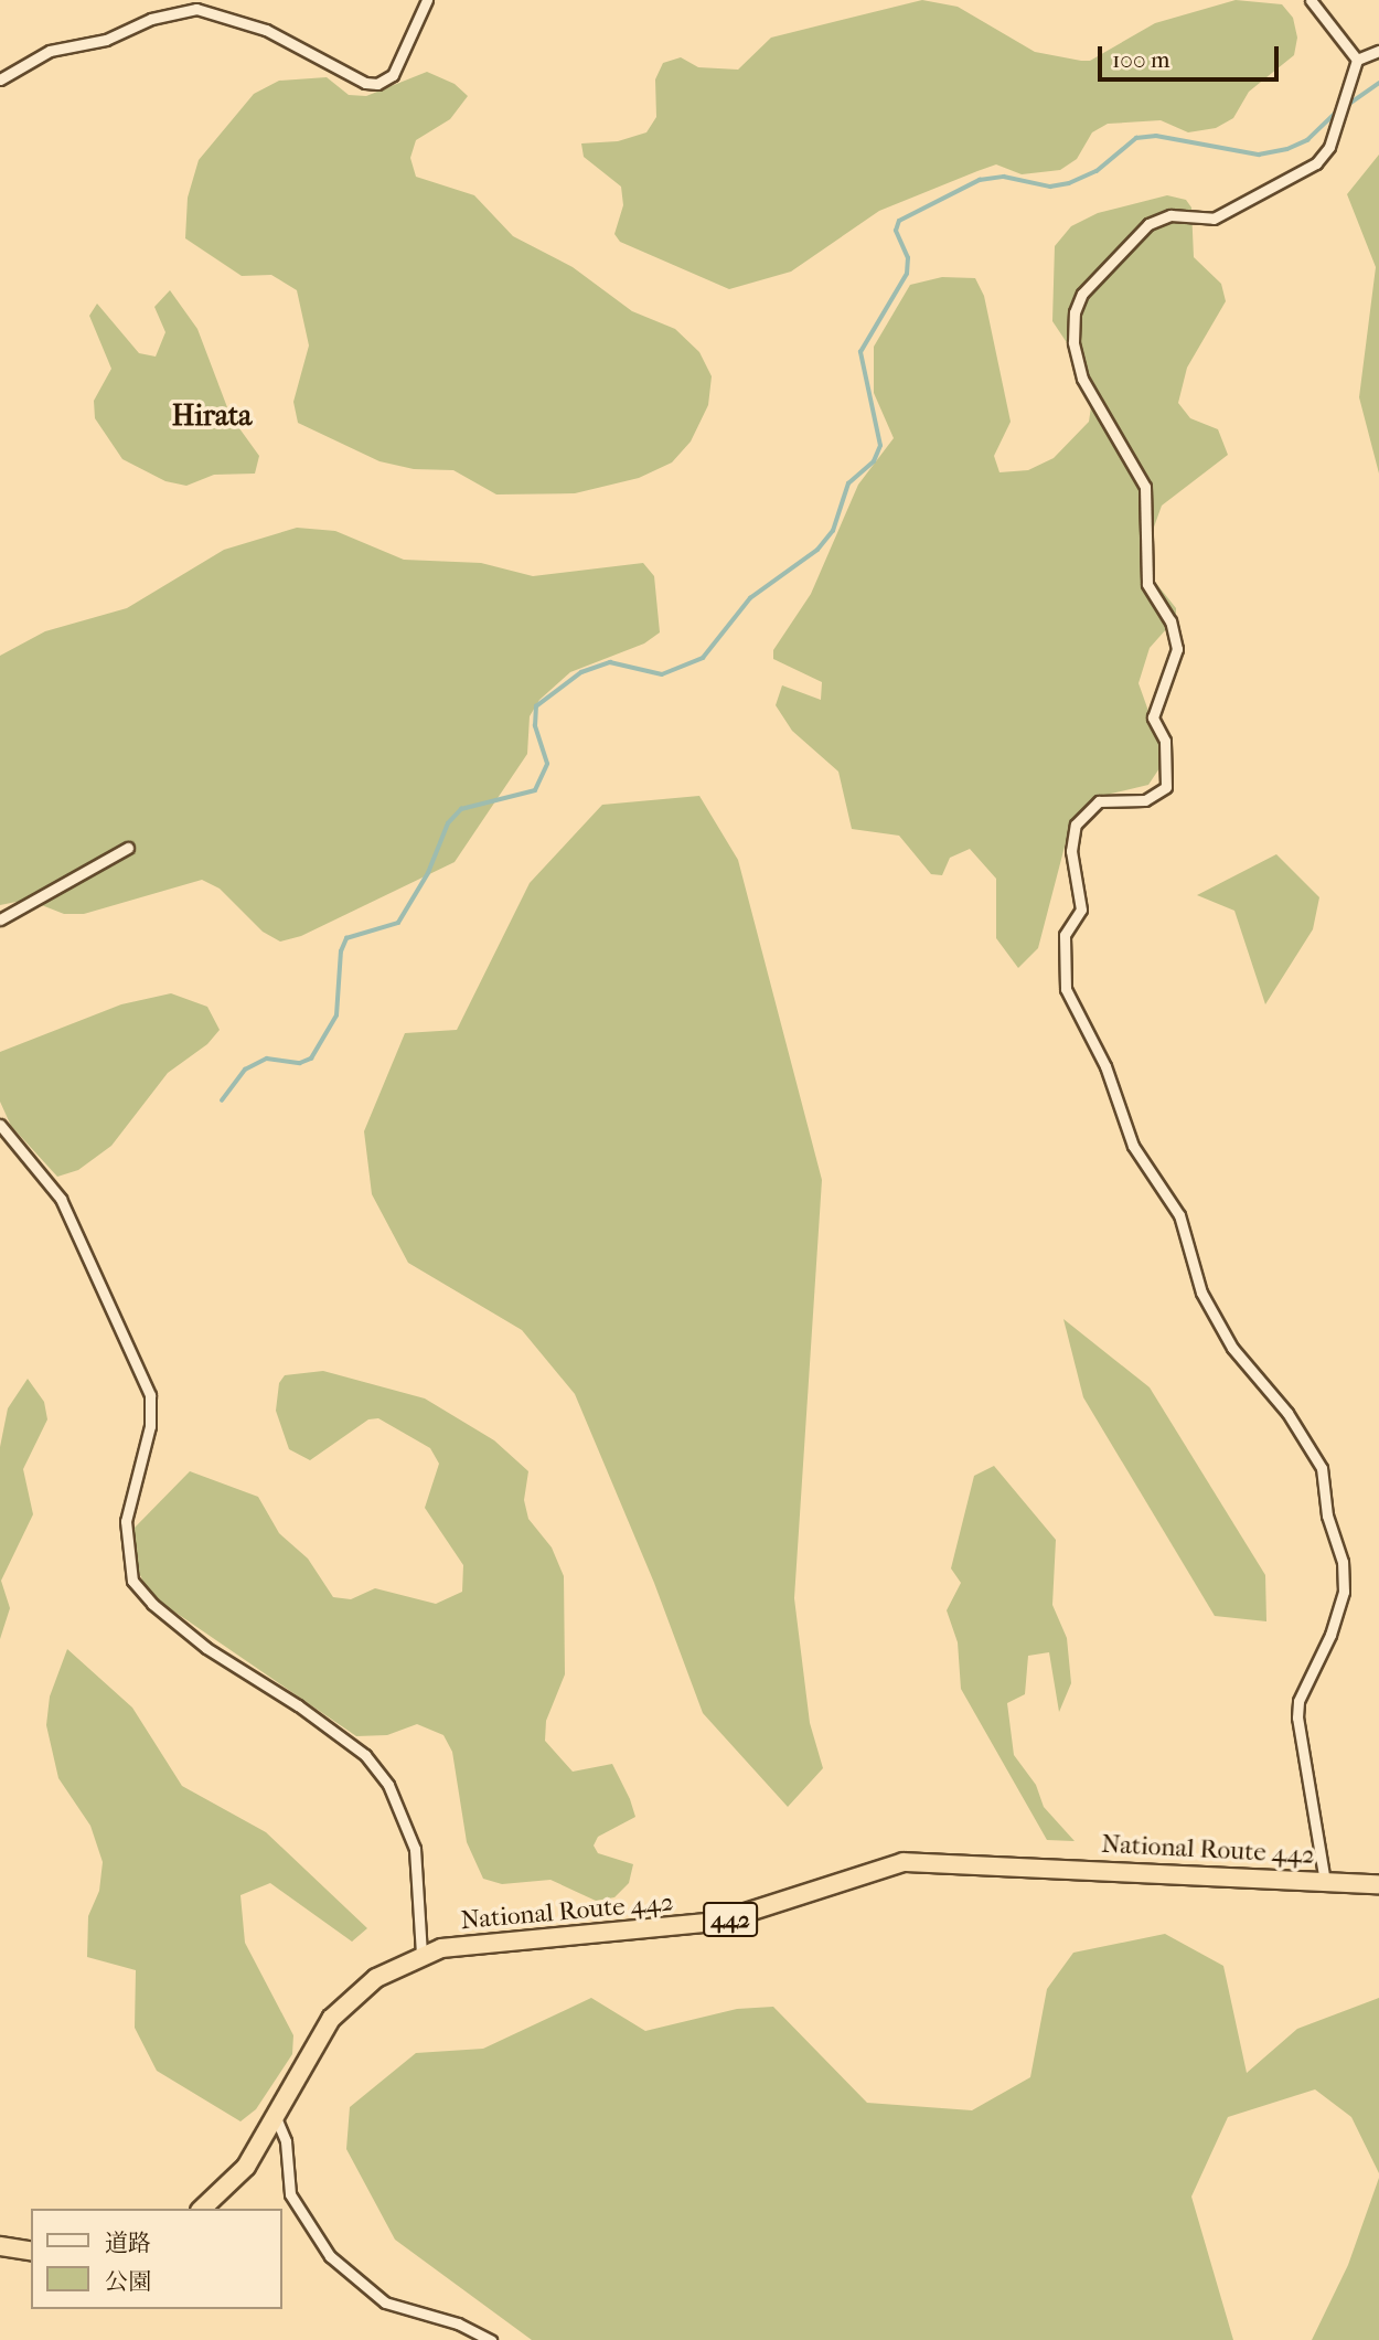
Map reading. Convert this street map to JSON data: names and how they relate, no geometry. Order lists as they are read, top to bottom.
{
  "streets": {
    "highway": ["National Route 442", "442"]
  },
  "districts": ["Hirata"],
  "legend": ["道路", "公園"],
  "scale_bar": "100 m"
}
